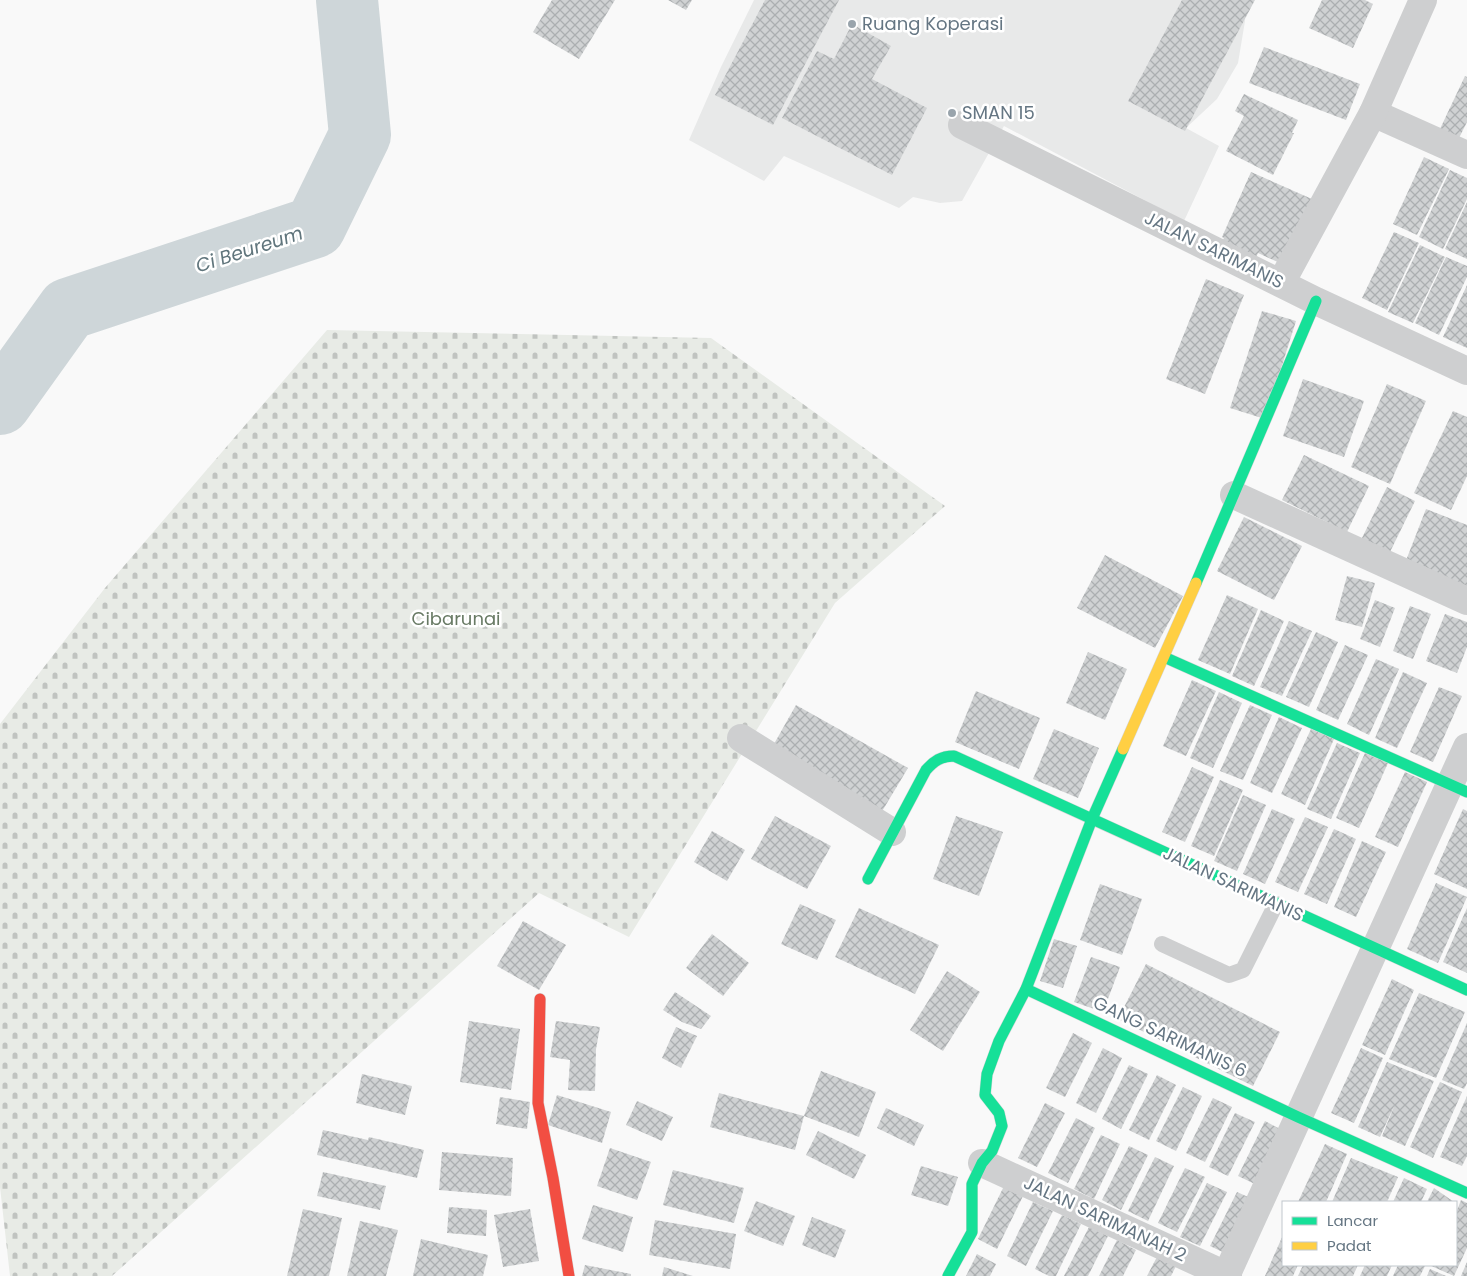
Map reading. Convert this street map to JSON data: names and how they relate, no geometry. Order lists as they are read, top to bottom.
{
  "streets": {
    "street": ["JALAN SARIMANIS", "GANG SARIMANIS 6", "JALAN SARIMANAH 2"]
  },
  "water": ["Ci Beureum"],
  "parks": ["Cibarunai"],
  "places": ["Ruang Koperasi", "SMAN 15"],
  "legend": ["Lancar", "Padat"]
}
